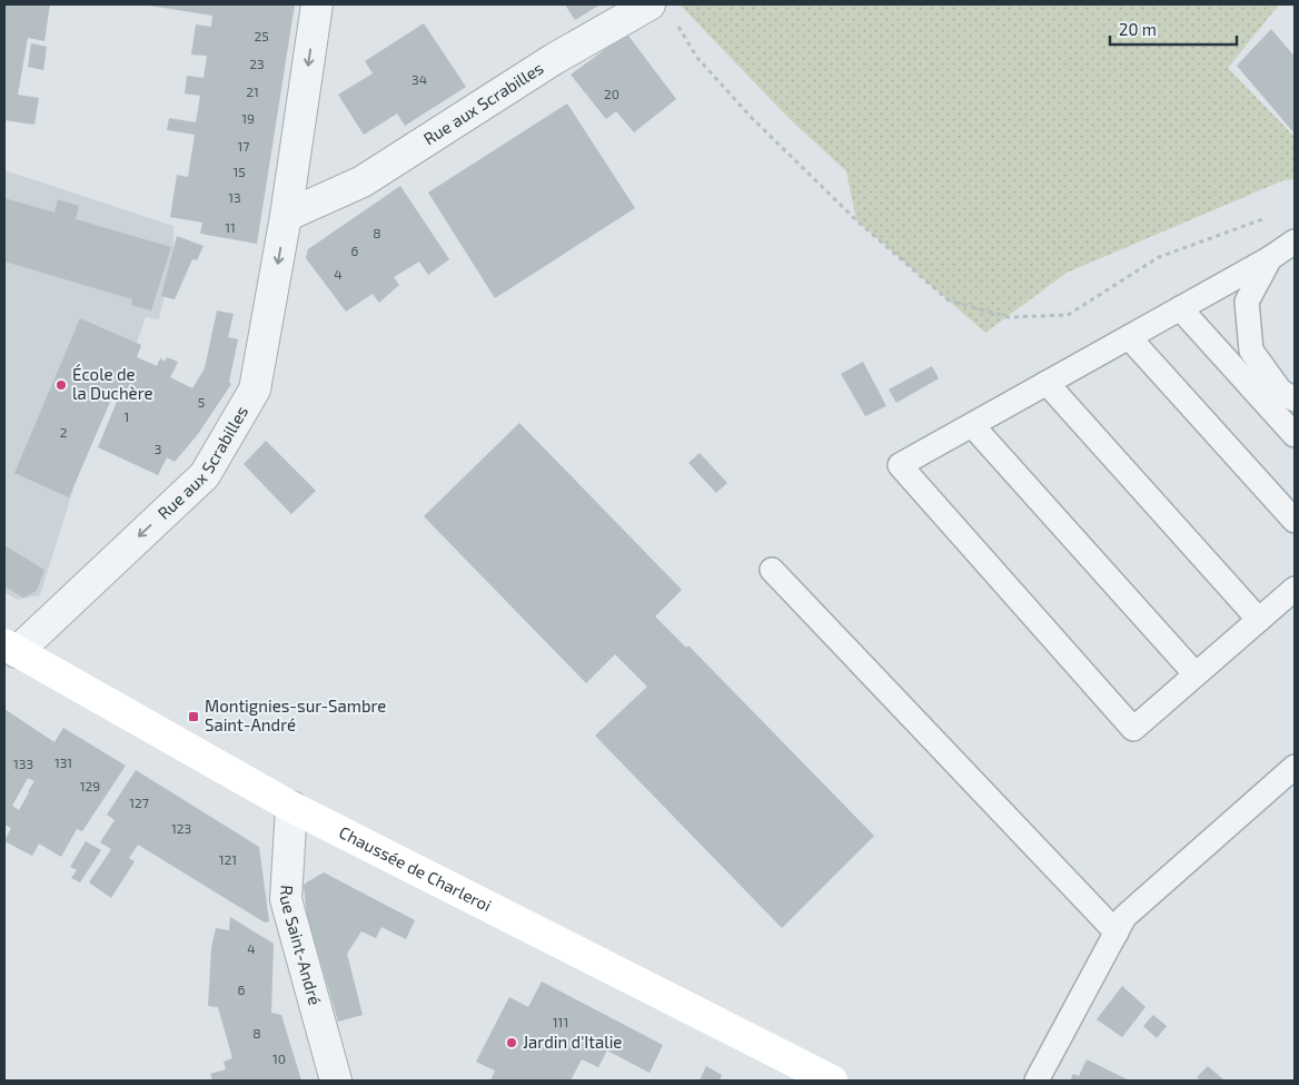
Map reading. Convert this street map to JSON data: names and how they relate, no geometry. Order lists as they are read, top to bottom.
{
  "streets": {
    "main road": ["Chaussée de Charleroi"],
    "street": ["Rue aux Scrabilles", "Rue Saint-André"]
  },
  "crossings": [
    ["Rue aux Scrabilles", "Chaussée de Charleroi"],
    ["Chaussée de Charleroi", "Rue Saint-André"]
  ],
  "one_way": ["Rue aux Scrabilles"],
  "places": {
    "other": ["École de la Duchère", "Jardin d'Italie"],
    "transit": ["Montignies-sur-Sambre Saint-André"]
  },
  "house_numbers": [
    "25",
    "23",
    "34",
    "21",
    "20",
    "19",
    "17",
    "15",
    "13",
    "11",
    "8",
    "6",
    "4",
    "5",
    "1",
    "2",
    "3",
    "131",
    "133",
    "129",
    "127",
    "123",
    "121",
    "4",
    "6",
    "111",
    "8",
    "10"
  ],
  "scale_bar": "20 m"
}
